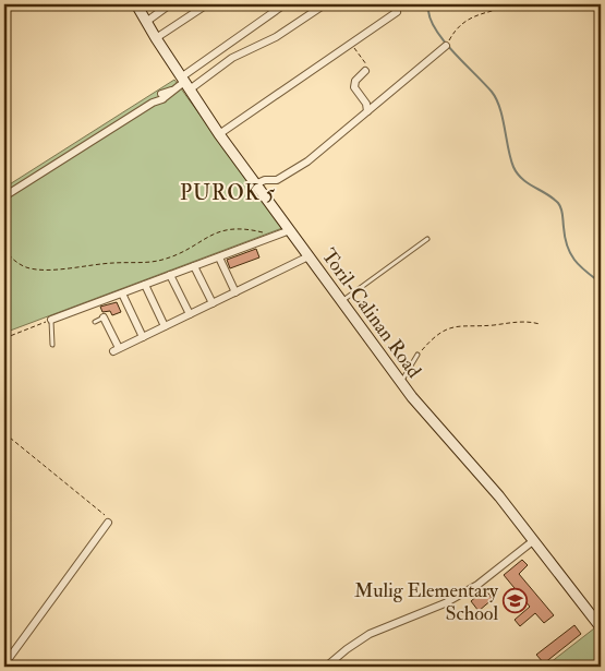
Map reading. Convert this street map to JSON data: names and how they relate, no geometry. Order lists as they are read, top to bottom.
{
  "streets": {
    "main road": ["Toril-Calinan Road"]
  },
  "districts": ["PUROK 5"],
  "places": {
    "school or university": ["Mulig Elementary School"]
  }
}
